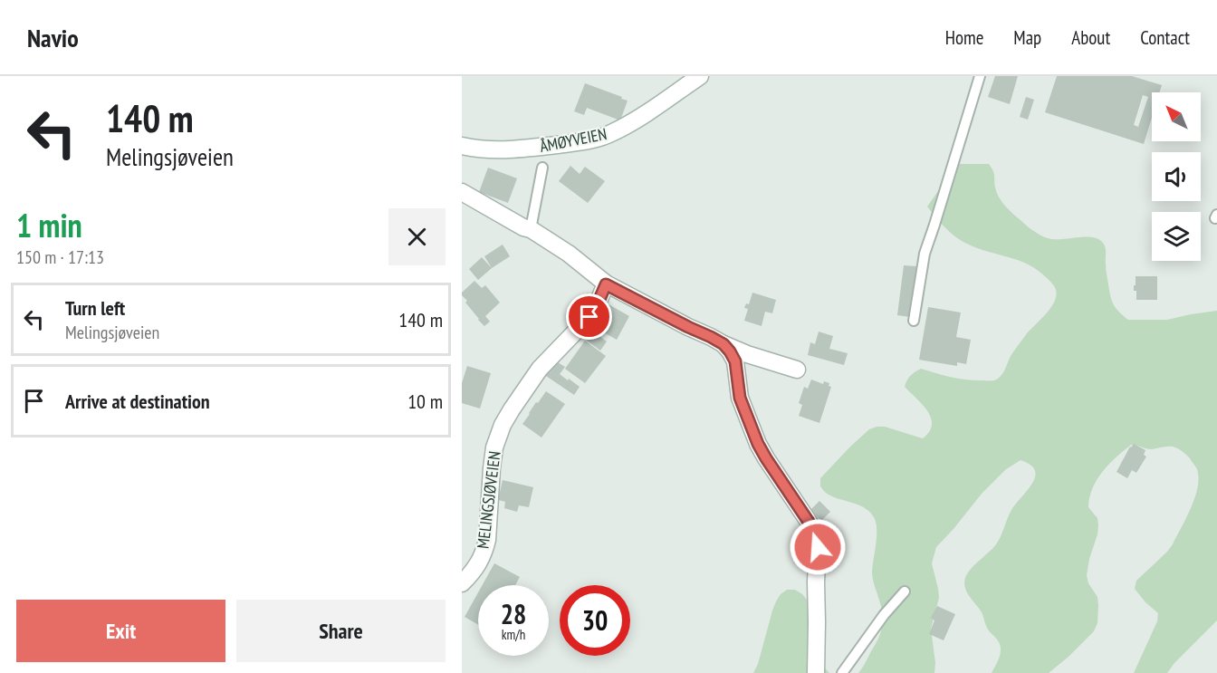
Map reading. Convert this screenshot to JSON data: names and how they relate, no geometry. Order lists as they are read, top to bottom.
{
  "streets": {
    "street": ["ÅMØYVEIEN", "MELINGSJØVEIEN"]
  },
  "north": "top left",
  "page": {
    "header": "Navio",
    "nav": [
      "Home",
      "Map",
      "About",
      "Contact"
    ],
    "turn": ["140 m", "Melingsjøveien"],
    "heading": ["1 min", "150 m · 17:13"],
    "list": [
      {
        "name": "Turn left",
        "note": "Melingsjøveien",
        "value": "140 m"
      },
      {
        "name": "Arrive at destination",
        "value": "10 m"
      }
    ],
    "speed": "28 km/h",
    "limit": "30",
    "buttons": ["Exit", "Share"]
  }
}
